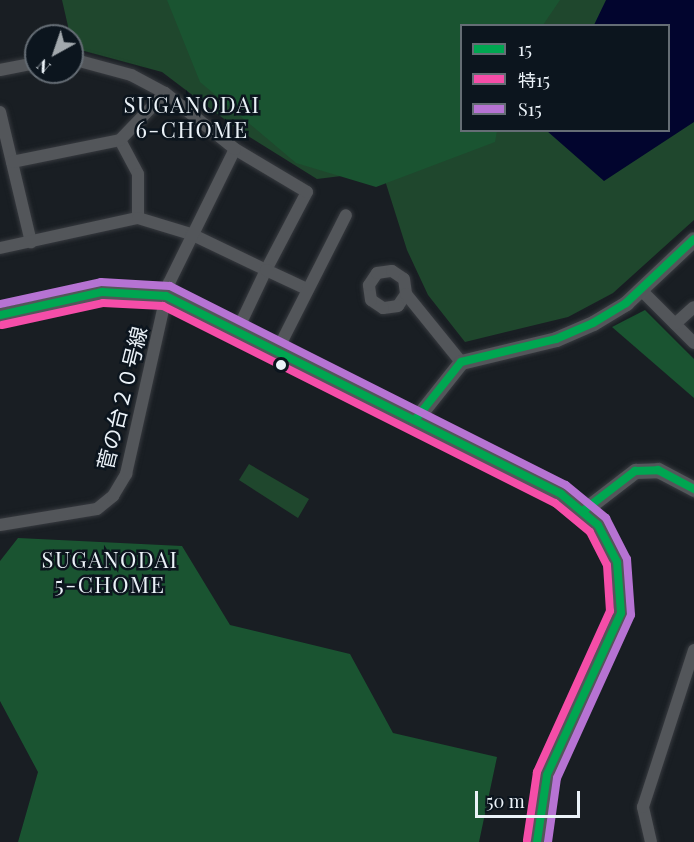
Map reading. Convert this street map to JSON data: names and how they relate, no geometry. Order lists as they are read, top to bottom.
{
  "streets": {
    "street": ["菅の台２０号線"]
  },
  "districts": ["SUGANODAI 6-CHOME", "SUGANODAI 5-CHOME"],
  "lines": ["transit line 15", "transit line S15", "transit line 特15"],
  "legend": ["15", "特15", "S15"],
  "scale_bar": "50 m",
  "north": "bottom left"
}
